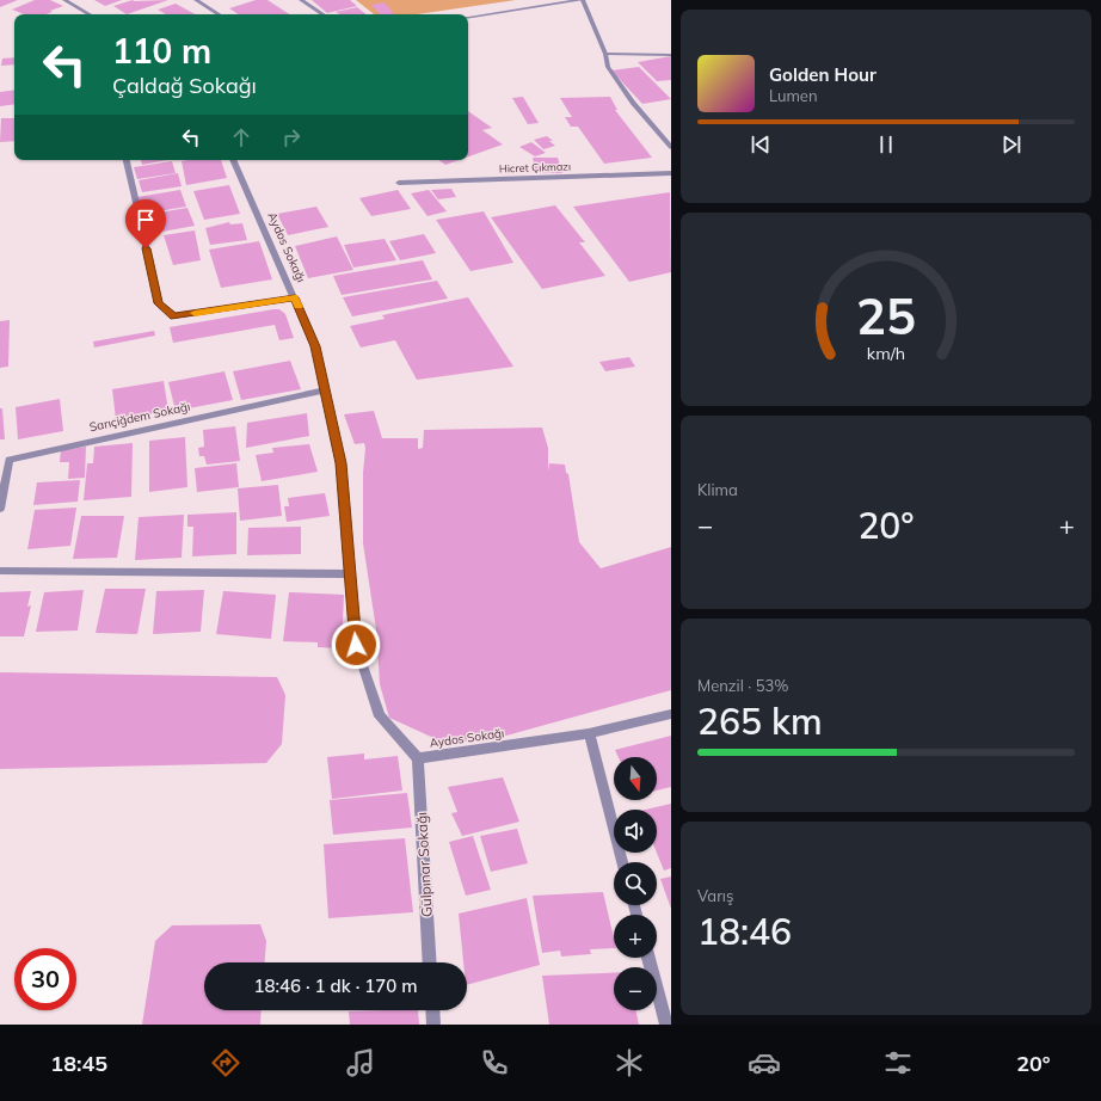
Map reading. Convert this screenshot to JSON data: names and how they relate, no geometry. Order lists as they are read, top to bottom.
{
  "streets": {
    "street": [
      "Hicret Çıkmazı",
      "Aydos Sokağı",
      "Sarıçiğdem Sokağı",
      "Gülpınar Sokağı"
    ]
  },
  "crossings": [
    ["Aydos Sokağı", "Sarıçiğdem Sokağı"],
    ["Aydos Sokağı", "Gülpınar Sokağı"]
  ],
  "north": "bottom",
  "page": {
    "turn": ["110 m", "Çaldağ Sokağı"],
    "song": ["Golden Hour", "Lumen"],
    "tile": [
      "Klima",
      ["Menzil · 53%", "265 km"],
      ["Varış", "18:46"]
    ],
    "heat": ["−", "20°", "+"],
    "map_buttons": ["+", "−"],
    "limit": "30",
    "trip": "18:46 · 1 dk · 170 m",
    "tabs": ["18:45", "20°"],
    "gauge": ["25", "km/h"]
  }
}
